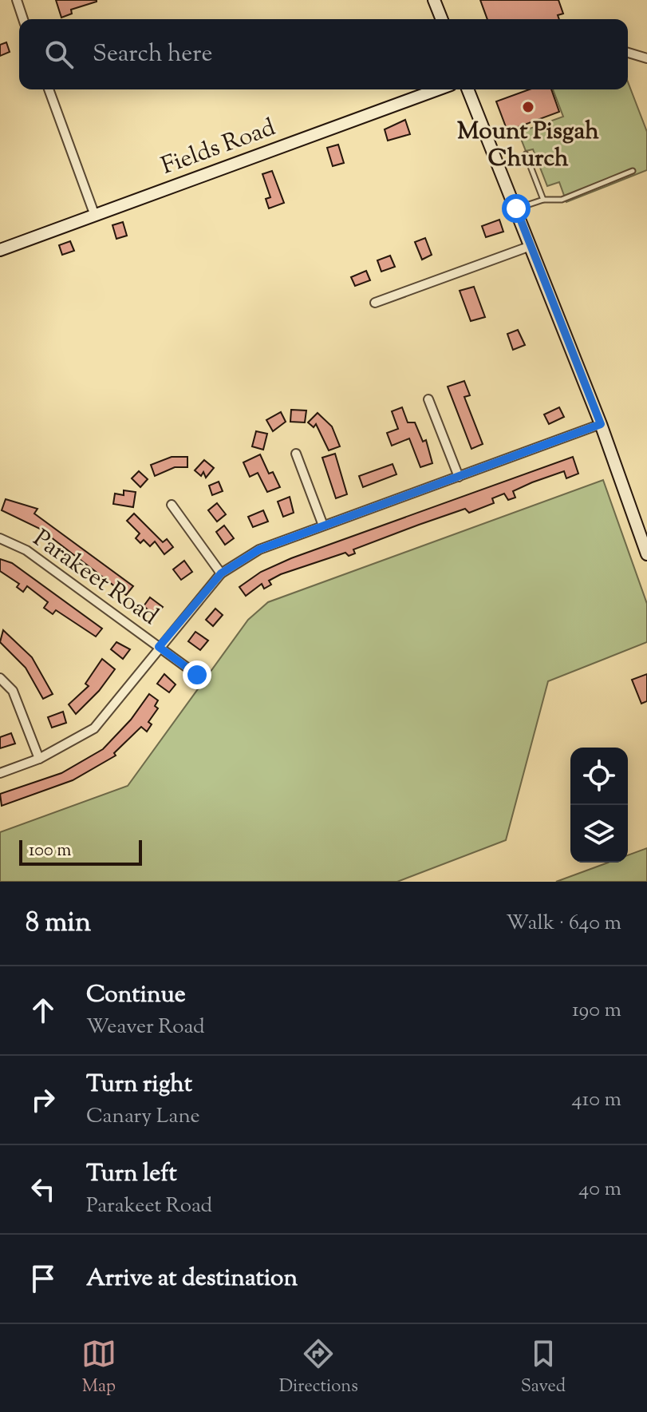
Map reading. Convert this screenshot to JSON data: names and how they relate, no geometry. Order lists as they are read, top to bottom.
{
  "streets": {
    "main road": ["Fields Road"],
    "street": ["Parakeet Road"]
  },
  "places": ["Mount Pisgah Church"],
  "scale_bar": "100 m",
  "page": {
    "search": "Search here",
    "scale": "100 m",
    "heading": ["8 min", "Walk · 640 m"],
    "list": [
      ["Continue", "Weaver Road", "190 m"],
      ["Turn right", "Canary Lane", "410 m"],
      ["Turn left", "Parakeet Road", "40 m"],
      "Arrive at destination"
    ],
    "nav": ["Map", "Directions", "Saved"]
  }
}
